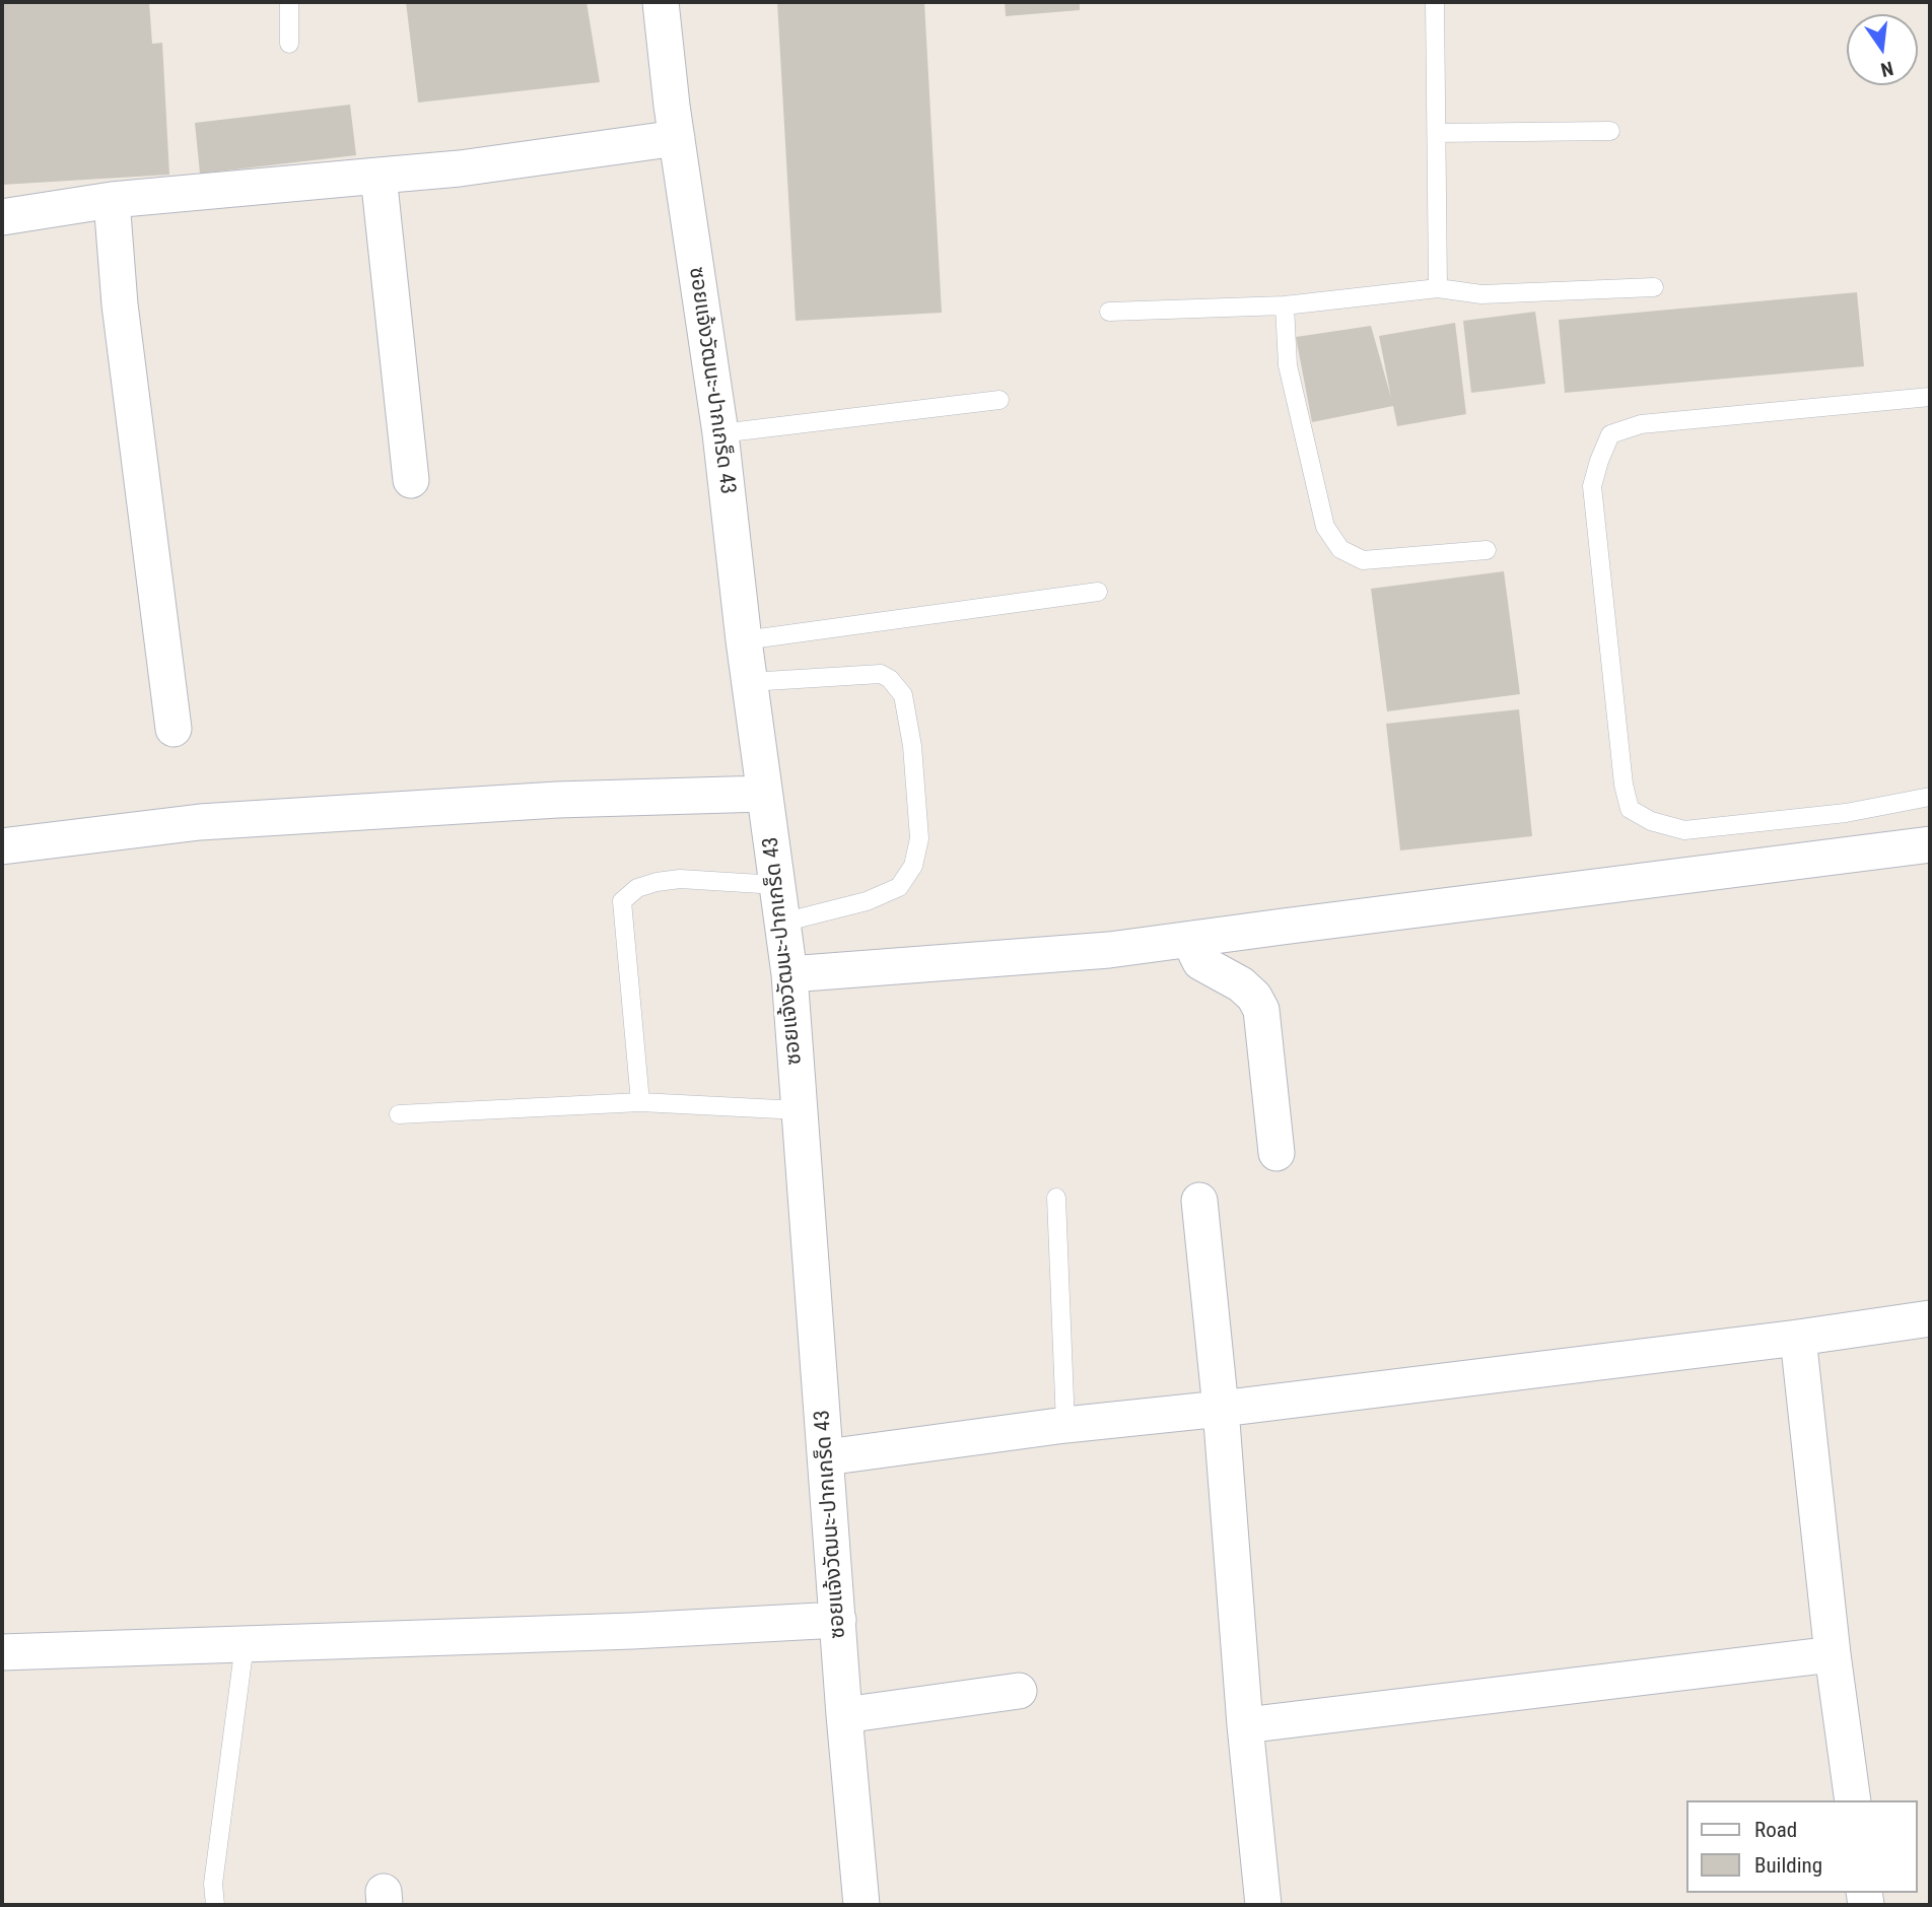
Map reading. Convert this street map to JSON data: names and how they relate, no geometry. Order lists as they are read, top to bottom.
{
  "streets": {
    "street": ["ซอยแจ้งวัฒนะ-ปากเกร็ด 43"]
  },
  "legend": ["Road", "Building"],
  "north": "bottom"
}
